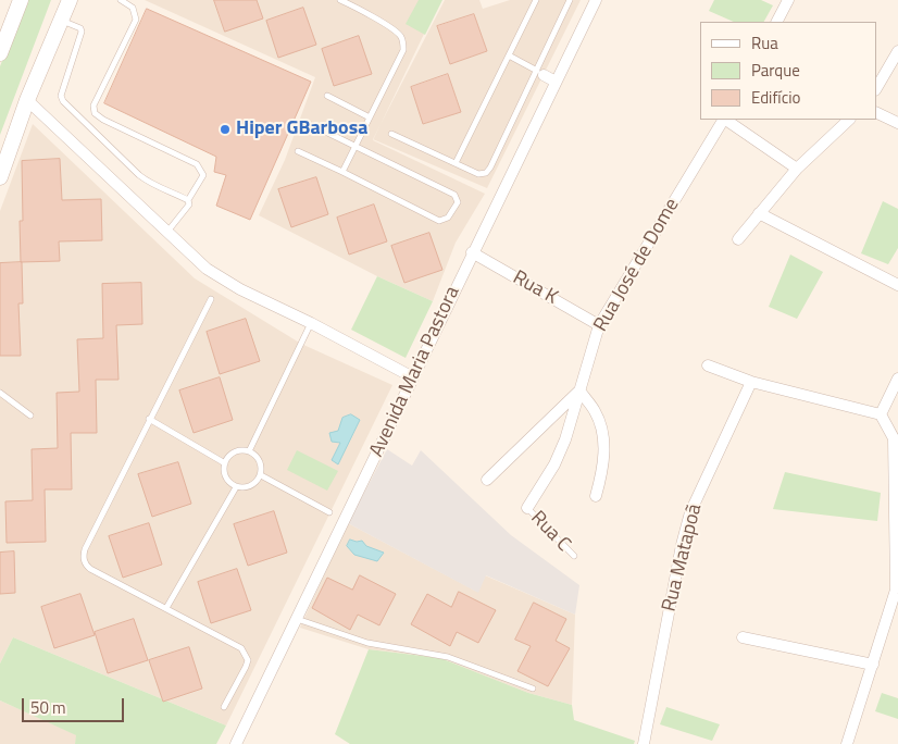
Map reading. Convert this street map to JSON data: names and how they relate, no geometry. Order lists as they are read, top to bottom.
{
  "streets": {
    "street": [
      "Rua José de Dome",
      "Rua K",
      "Avenida Maria Pastora",
      "Rua Matapoã"
    ],
    "lane": ["Rua C"]
  },
  "crossings": [
    ["Rua José de Dome", "Rua K"],
    ["Rua José de Dome", "Rua C"],
    ["Rua K", "Avenida Maria Pastora"]
  ],
  "places": ["Hiper GBarbosa"],
  "legend": ["Rua", "Parque", "Edifício"],
  "scale_bar": "50 m"
}
